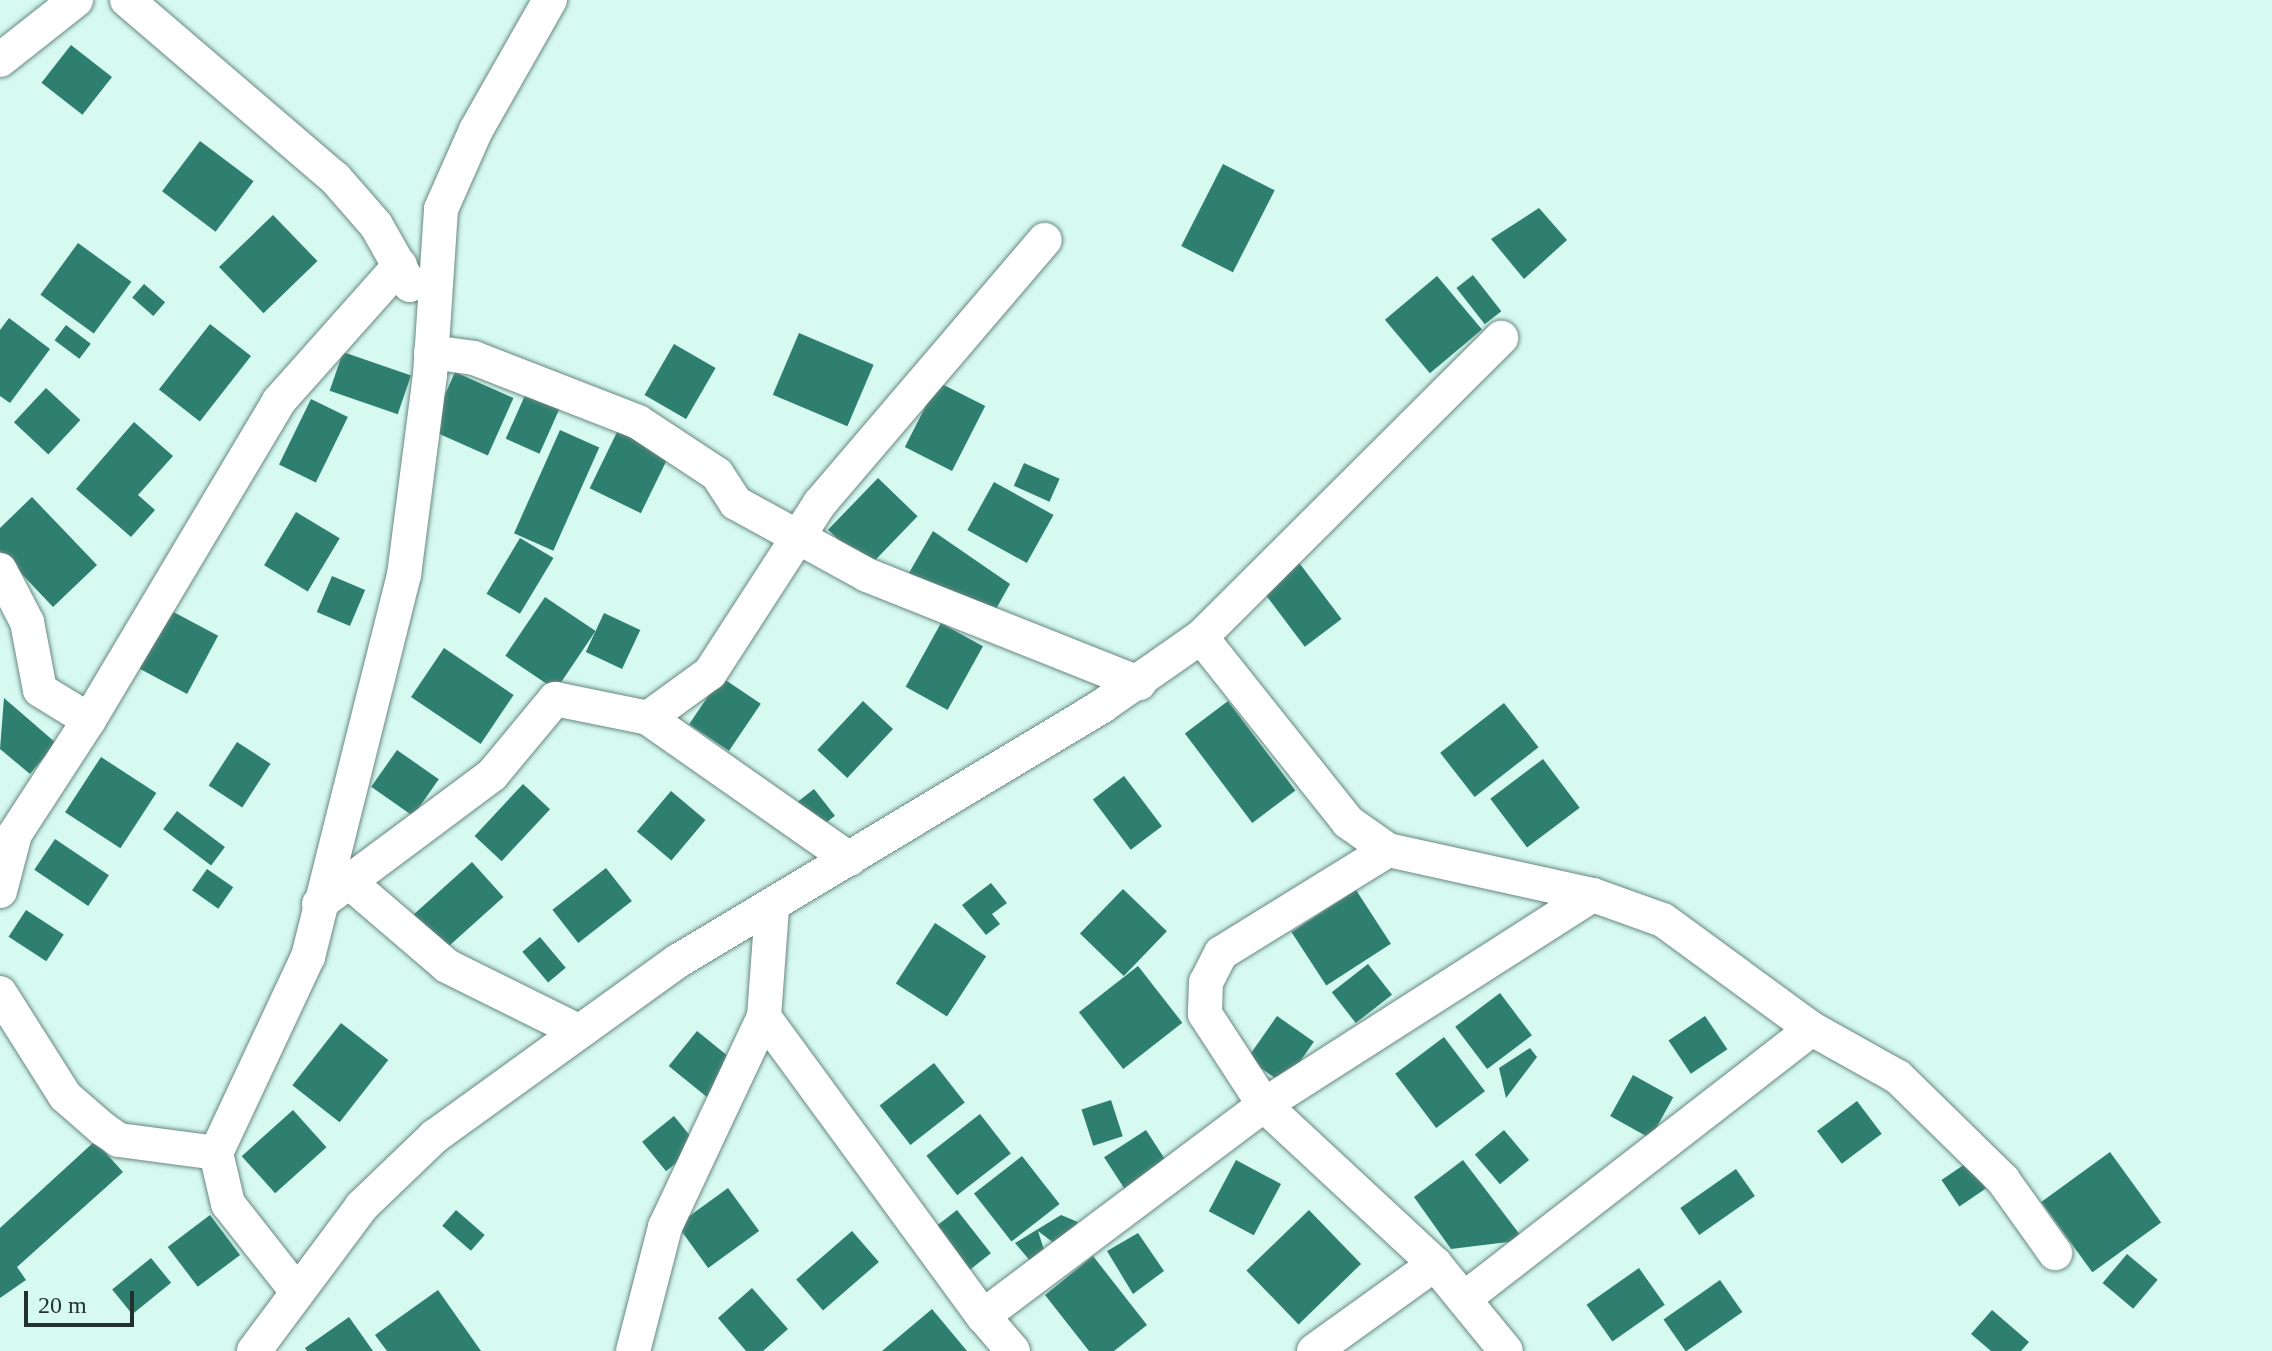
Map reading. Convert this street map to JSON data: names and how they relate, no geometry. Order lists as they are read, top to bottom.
{
  "scale_bar": "20 m"
}
